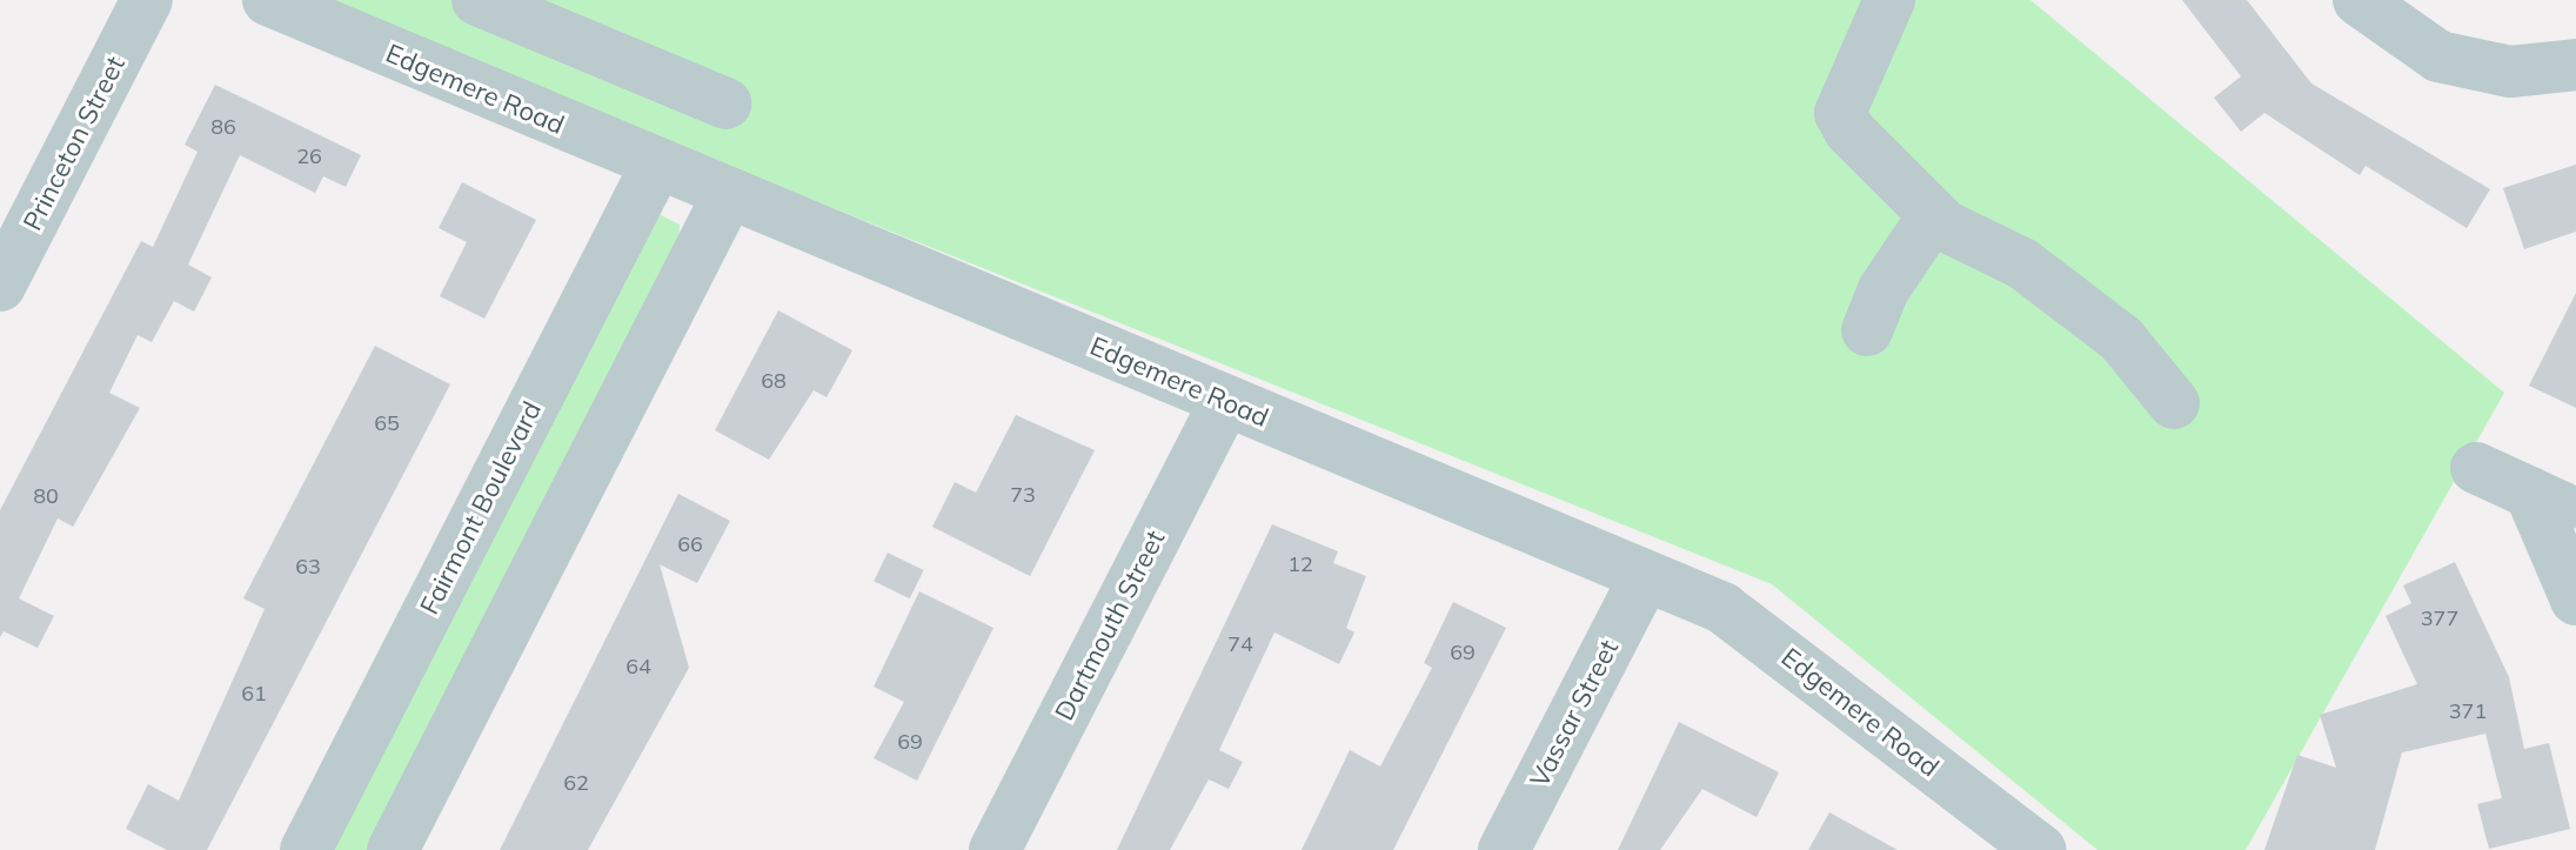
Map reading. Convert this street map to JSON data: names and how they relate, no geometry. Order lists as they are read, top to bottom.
{
  "streets": {
    "street": [
      "Edgemere Road",
      "Princeton Street",
      "Fairmont Boulevard",
      "Dartmouth Street",
      "Vassar Street"
    ]
  },
  "crossings": [
    ["Edgemere Road", "Fairmont Boulevard"],
    ["Edgemere Road", "Dartmouth Street"],
    ["Edgemere Road", "Vassar Street"]
  ],
  "house_numbers": [
    "86",
    "26",
    "68",
    "65",
    "73",
    "80",
    "66",
    "12",
    "63",
    "377",
    "74",
    "69",
    "64",
    "61",
    "371",
    "69",
    "62"
  ]
}
